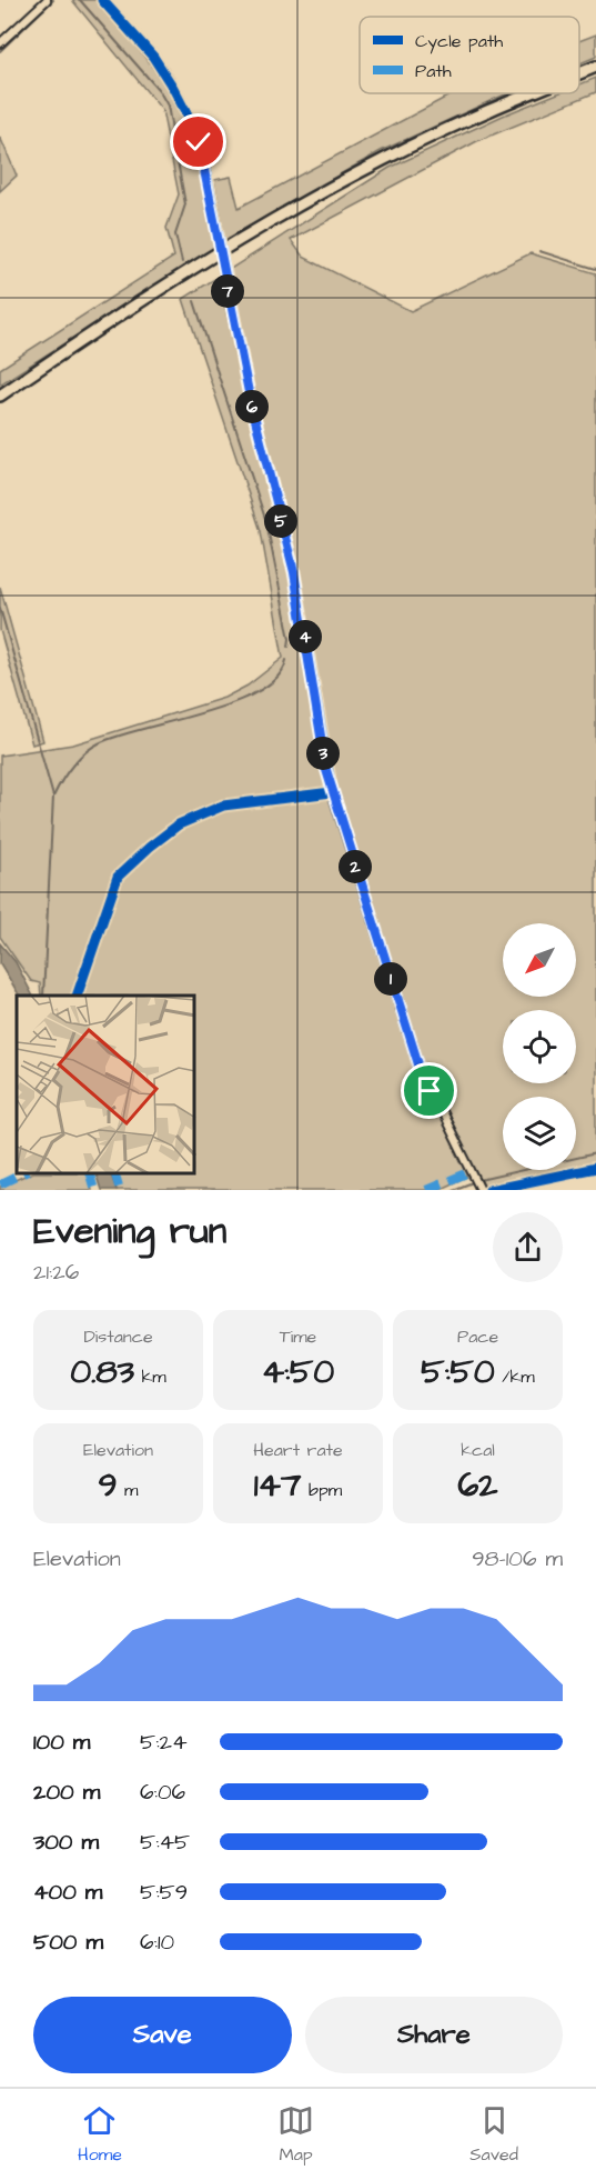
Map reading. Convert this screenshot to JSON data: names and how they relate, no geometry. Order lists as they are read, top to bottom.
{
  "legend": ["Cycle path", "Path"],
  "north": "bottom left",
  "page": {
    "pins": [
      "7",
      "6",
      "5",
      "4",
      "3",
      "2",
      "1"
    ],
    "heading": ["Evening run", "21:26"],
    "stats": [
      ["Distance", "0.83 km"],
      ["Time", "4:50"],
      ["Pace", "5:50 /km"],
      ["Elevation", "9 m"],
      ["Heart rate", "147 bpm"],
      ["kcal", "62"]
    ],
    "chart": ["Elevation", "98–106 m"],
    "list": [
      {
        "name": "100 m",
        "note": "5:24"
      },
      {
        "name": "200 m",
        "note": "6:06"
      },
      {
        "name": "300 m",
        "note": "5:45"
      },
      {
        "name": "400 m",
        "note": "5:59"
      },
      {
        "name": "500 m",
        "note": "6:10"
      }
    ],
    "buttons": ["Save", "Share"],
    "tabs": ["Home", "Map", "Saved"]
  }
}
